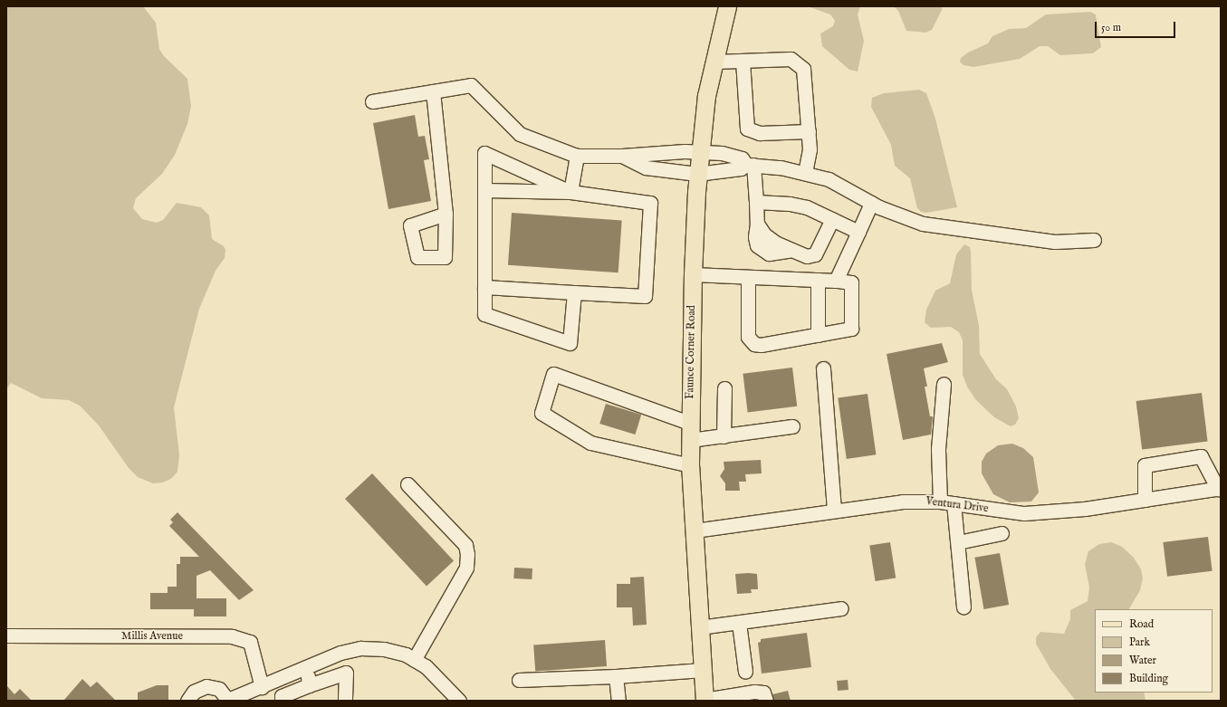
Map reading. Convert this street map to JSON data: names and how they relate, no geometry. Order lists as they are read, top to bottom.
{
  "streets": {
    "main road": ["Faunce Corner Road"],
    "street": ["Ventura Drive", "Millis Avenue"]
  },
  "crossings": [
    ["Faunce Corner Road", "Ventura Drive"]
  ],
  "legend": [
    "Road",
    "Park",
    "Water",
    "Building"
  ],
  "scale_bar": "50 m"
}
